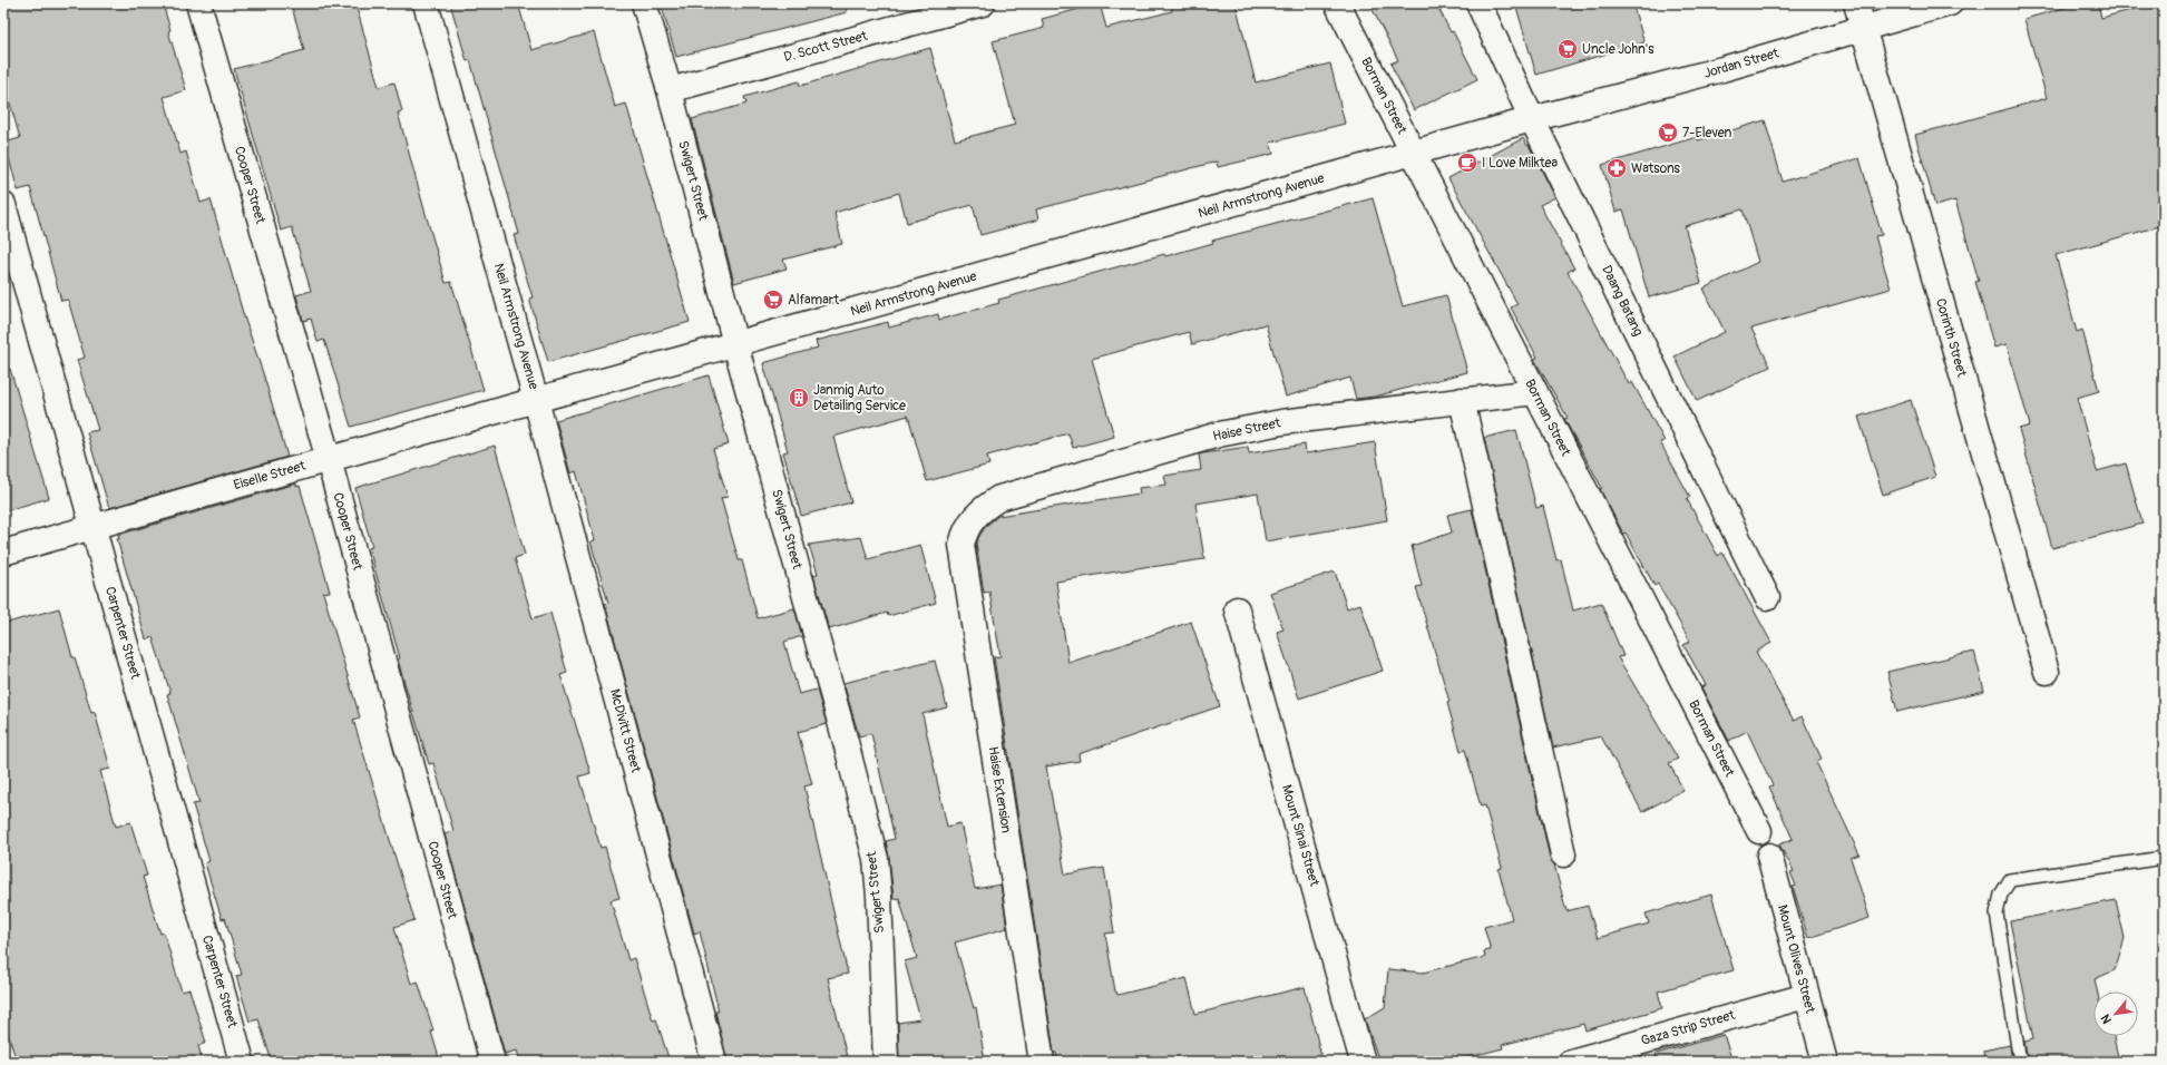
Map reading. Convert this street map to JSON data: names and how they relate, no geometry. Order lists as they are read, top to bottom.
{
  "streets": {
    "street": [
      "D. Scott Street",
      "Jordan Street",
      "Borman Street",
      "Swigert Street",
      "Cooper Street",
      "Neil Armstrong Avenue",
      "Daang Batang",
      "Corinth Street",
      "Haise Street",
      "Eiselle Street",
      "Carpenter Street",
      "McDivitt Street",
      "Haise Extension",
      "Mount Sinai Street",
      "Mount Olives Street",
      "Gaza Strip Street"
    ]
  },
  "crossings": [
    ["D. Scott Street", "Swigert Street"],
    ["Jordan Street", "Neil Armstrong Avenue"],
    ["Jordan Street", "Daang Batang"],
    ["Jordan Street", "Corinth Street"],
    ["Borman Street", "Neil Armstrong Avenue"],
    ["Borman Street", "Haise Street"],
    ["Swigert Street", "Neil Armstrong Avenue"],
    ["Cooper Street", "Eiselle Street"],
    ["Neil Armstrong Avenue", "Daang Batang"],
    ["Neil Armstrong Avenue", "Eiselle Street"],
    ["Neil Armstrong Avenue", "McDivitt Street"],
    ["Haise Street", "Haise Extension"],
    ["Eiselle Street", "Carpenter Street"],
    ["Eiselle Street", "McDivitt Street"],
    ["Mount Olives Street", "Gaza Strip Street"]
  ],
  "places": {
    "supermarket": ["Uncle John's", "7-Eleven", "Alfamart"],
    "cafe": ["I Love Milktea"],
    "pharmacy": ["Watsons"],
    "building": ["Janmig Auto Detailing Service"]
  },
  "north": "bottom left"
}
